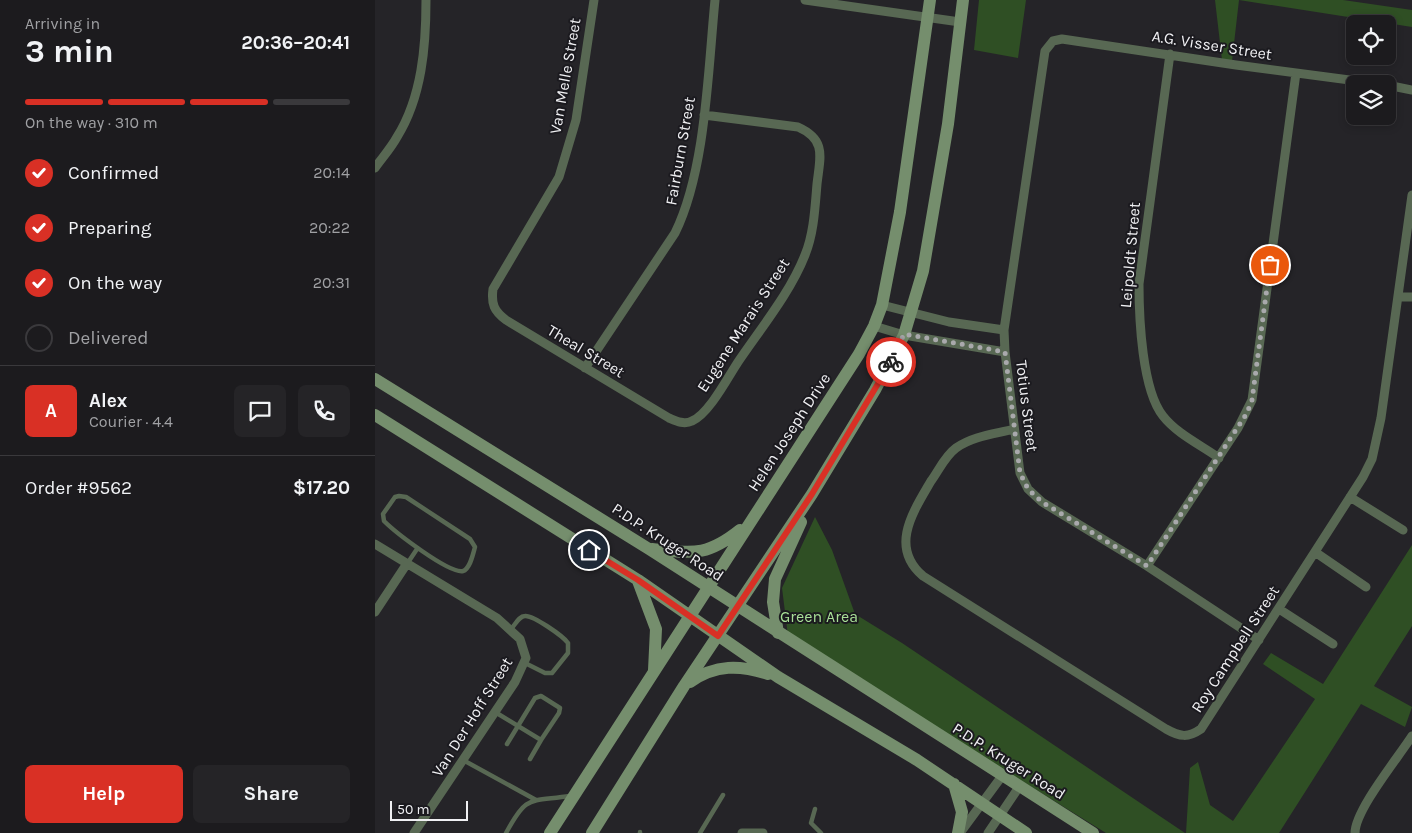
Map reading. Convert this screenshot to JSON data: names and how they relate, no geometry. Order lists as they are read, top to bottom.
{
  "streets": {
    "street": [
      "A.G. Visser Street",
      "Van Melle Street",
      "Fairburn Street",
      "Leipoldt Street",
      "Eugene Marais Street",
      "Theal Street",
      "Totius Street",
      "Helen Joseph Drive",
      "P.D.P. Kruger Road",
      "Roy Campbell Street",
      "Van Der Hoff Street"
    ]
  },
  "crossings": [
    ["A.G. Visser Street", "Leipoldt Street"],
    ["A.G. Visser Street", "Totius Street"],
    ["Van Melle Street", "Theal Street"],
    ["Fairburn Street", "Eugene Marais Street"],
    ["Fairburn Street", "Theal Street"],
    ["Eugene Marais Street", "Theal Street"],
    ["Totius Street", "Roy Campbell Street"],
    ["Helen Joseph Drive", "P.D.P. Kruger Road"]
  ],
  "parks": ["Green Area"],
  "scale_bar": "50 m",
  "page": {
    "heading": ["3 min", "Arriving in", "20:36–20:41"],
    "panel": [
      "Alex",
      "Courier · 4.4",
      "Order #9562",
      "$17.20"
    ],
    "bar": "On the way · 310 m",
    "list": [
      ["Confirmed", "20:14"],
      ["Preparing", "20:22"],
      ["On the way", "20:31"],
      "Delivered"
    ],
    "round": "A",
    "buttons": ["Help", "Share"],
    "scale": "50 m"
  }
}
